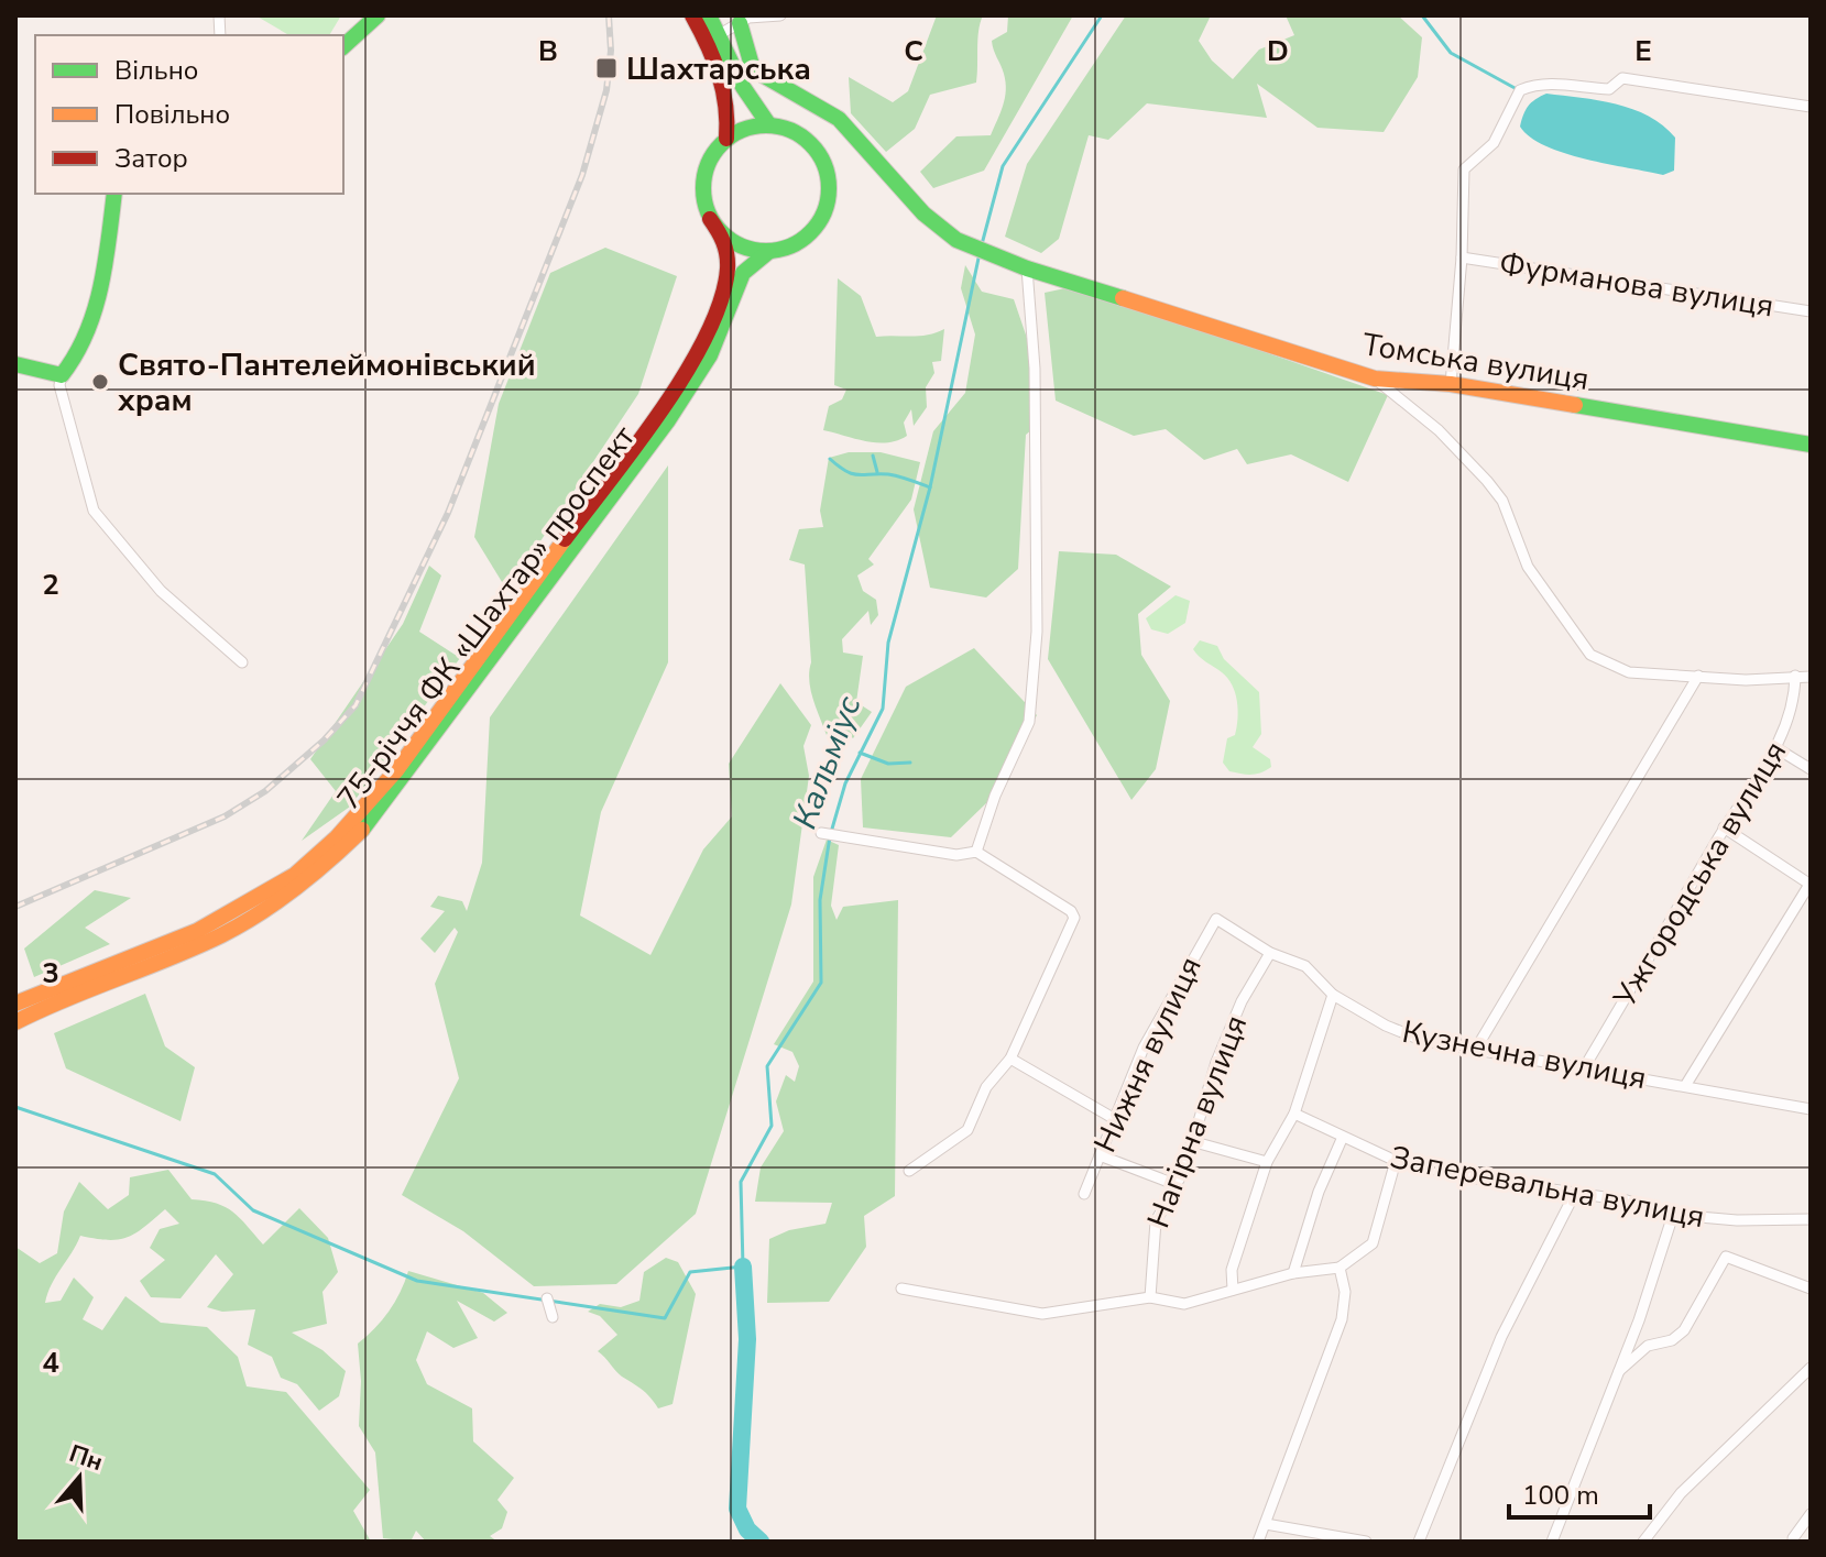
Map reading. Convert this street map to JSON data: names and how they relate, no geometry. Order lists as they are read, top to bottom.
{
  "streets": {
    "main road": ["Томська вулиця", "75-річчя ФК «Шахтар» проспект"],
    "street": [
      "Фурманова вулиця",
      "Ужгородська вулиця",
      "Нижня вулиця",
      "Кузнечна вулиця",
      "Нагірна вулиця",
      "Заперевальна вулиця"
    ]
  },
  "crossings": [
    ["Ужгородська вулиця", "Кузнечна вулиця"],
    ["Нижня вулиця", "Кузнечна вулиця"],
    ["Кузнечна вулиця", "Нагірна вулиця"]
  ],
  "water": ["Кальміус"],
  "places": {
    "transit": ["Шахтарська"],
    "other": ["Свято-Пантелеймонівський храм"]
  },
  "legend": ["Вільно", "Повільно", "Затор"],
  "scale_bar": "100 m",
  "north": "top",
  "grid": {
    "columns": [
      "B",
      "C",
      "D",
      "E"
    ],
    "rows": ["2", "3", "4"]
  }
}
